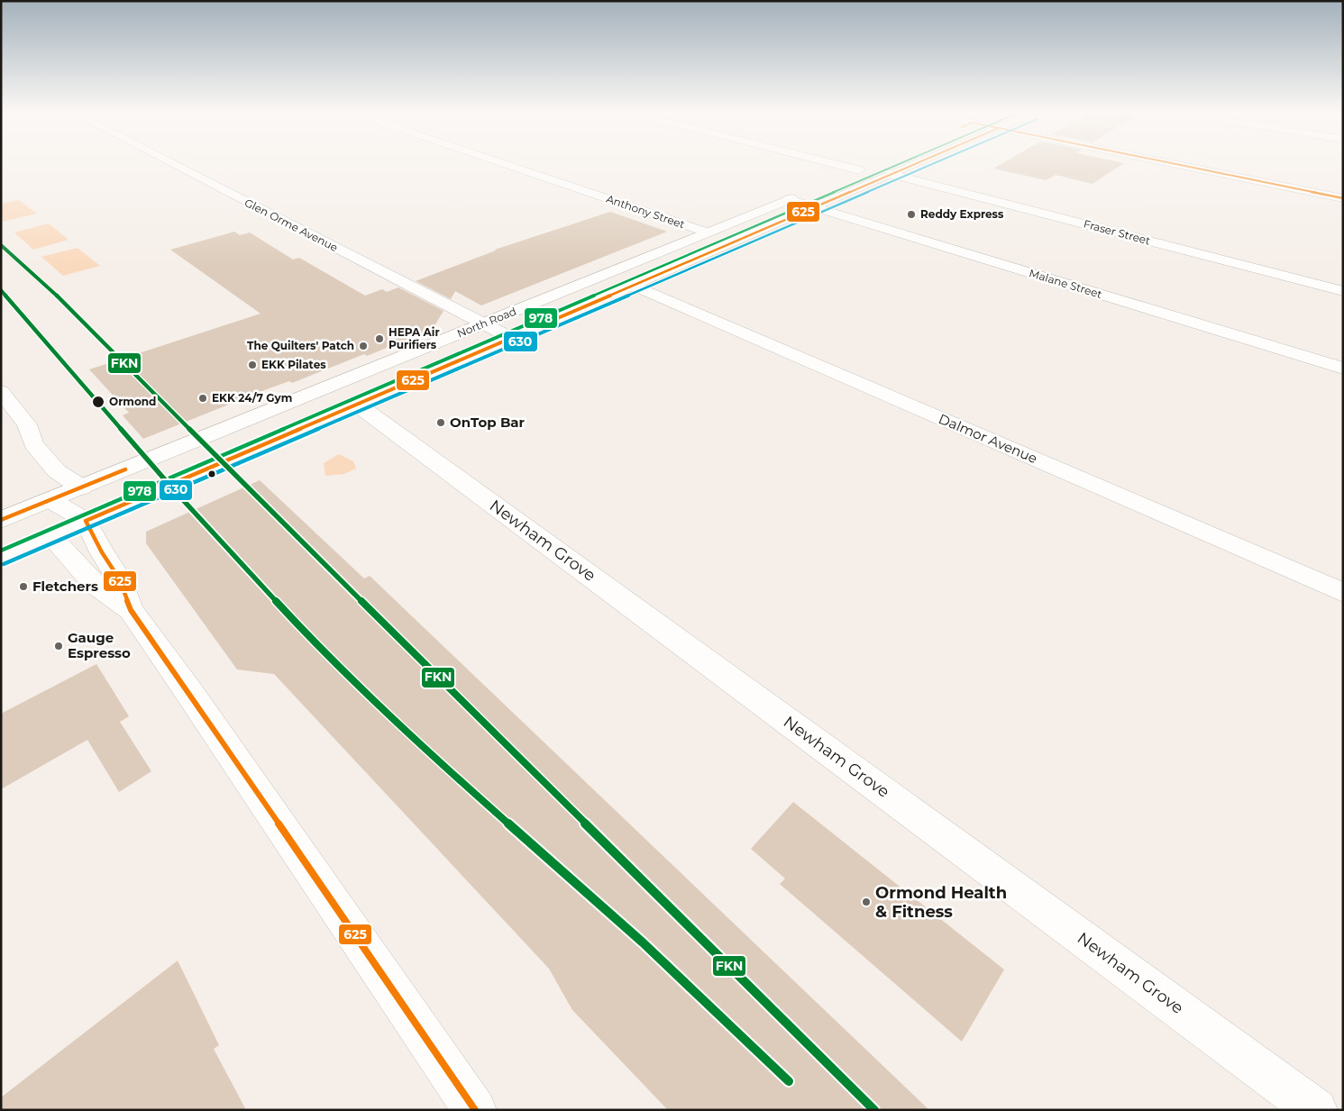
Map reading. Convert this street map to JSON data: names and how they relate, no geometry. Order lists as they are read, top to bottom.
{
  "streets": {
    "main road": [
      "Anthony Street",
      "Glen Orme Avenue",
      "Fraser Street",
      "Malane Street",
      "North Road",
      "Dalmor Avenue",
      "Newham Grove"
    ]
  },
  "crossings": [
    ["Anthony Street", "North Road"],
    ["Glen Orme Avenue", "North Road"],
    ["Fraser Street", "North Road"],
    ["Malane Street", "North Road"],
    ["North Road", "Dalmor Avenue"],
    ["North Road", "Newham Grove"]
  ],
  "places": [
    "Reddy Express",
    "HEPA Air Purifiers",
    "The Quilters' Patch",
    "EKK Pilates",
    "EKK 24/7 Gym",
    "Ormond",
    "OnTop Bar",
    "Fletchers",
    "Gauge Espresso",
    "Ormond Health & Fitness"
  ],
  "lines": [
    "transit line 625",
    "transit line 630",
    "transit line 978",
    "transit line FKN"
  ]
}
